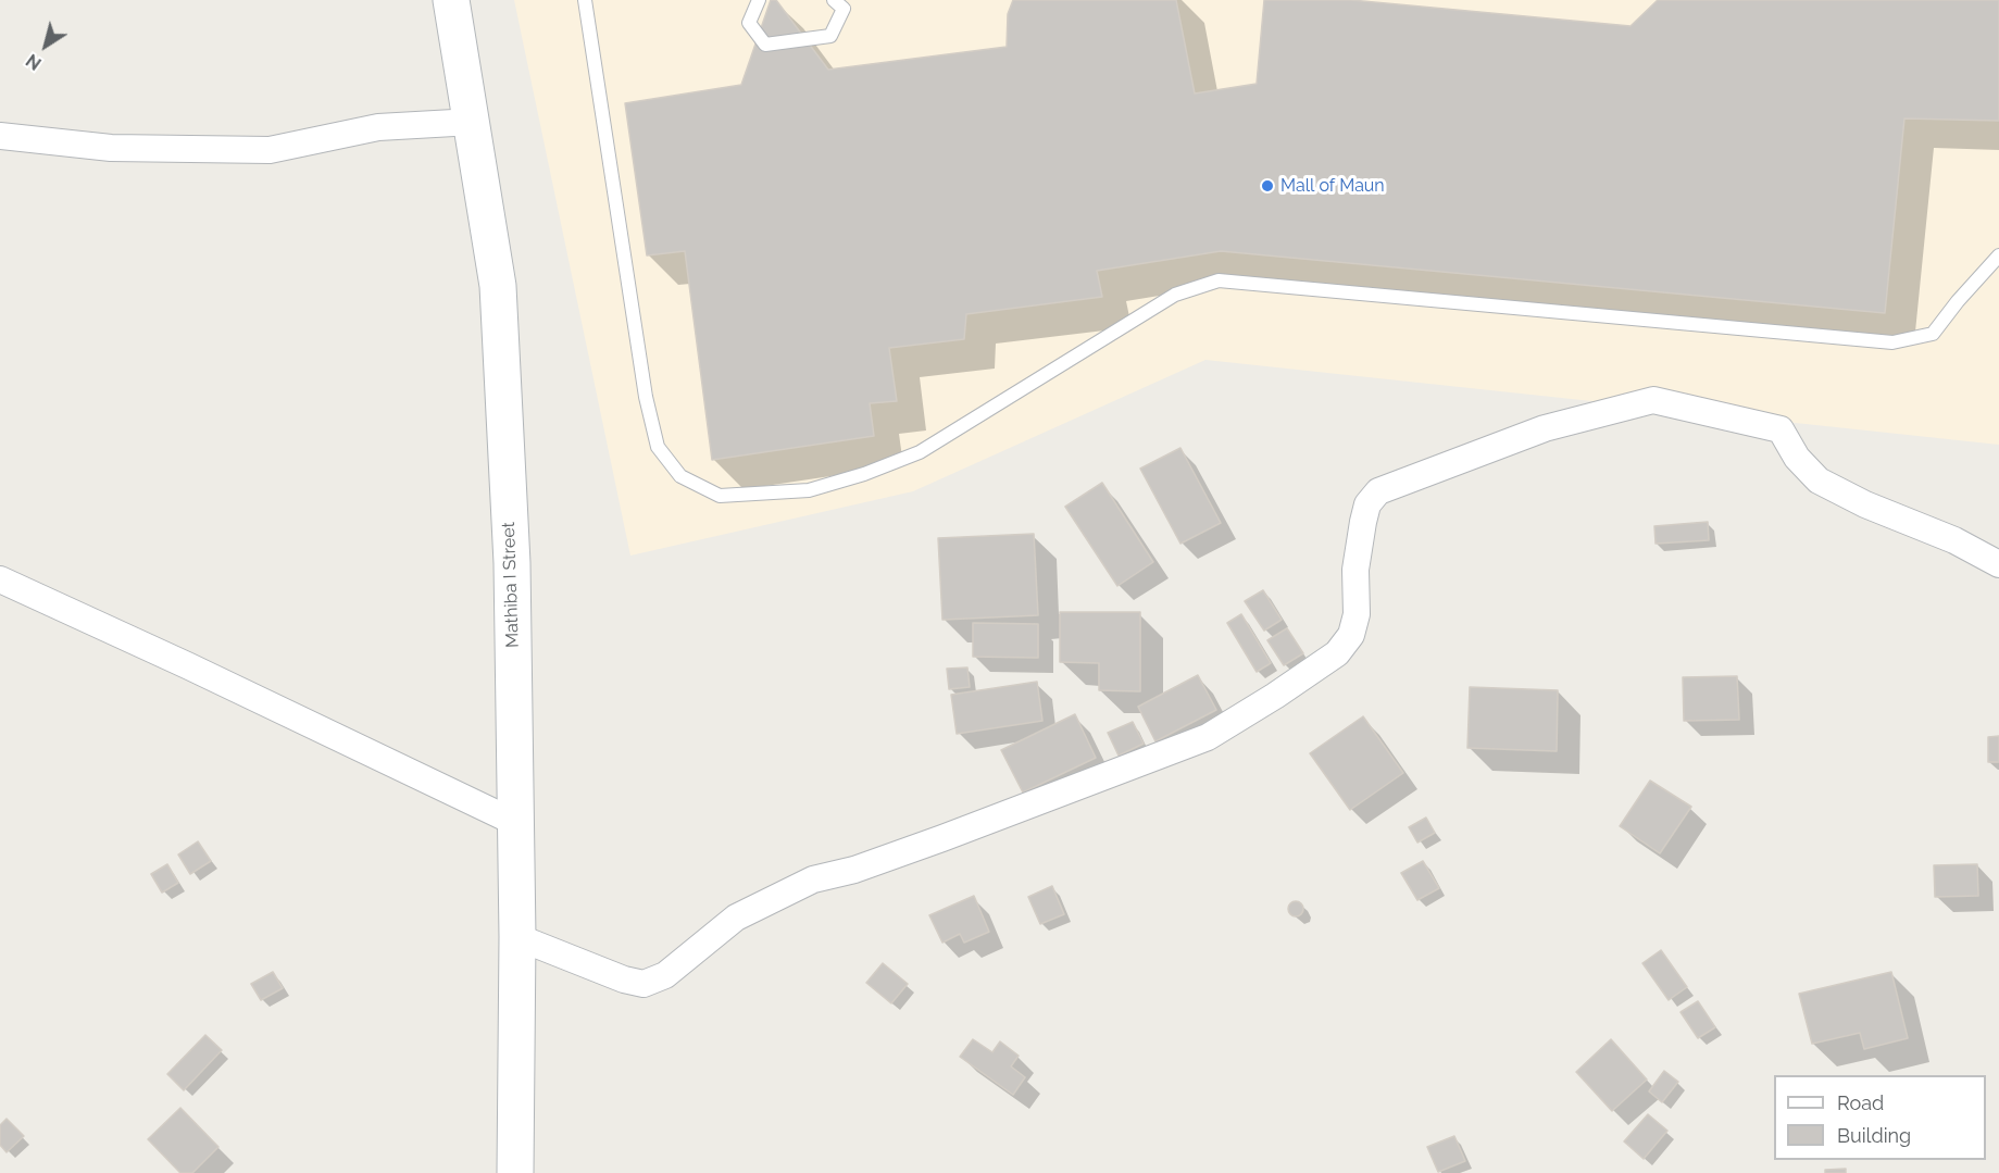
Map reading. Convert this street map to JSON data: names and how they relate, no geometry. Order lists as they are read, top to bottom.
{
  "streets": {
    "street": ["Mathiba I Street"]
  },
  "places": ["Mall of Maun"],
  "legend": ["Road", "Building"],
  "north": "bottom left"
}
